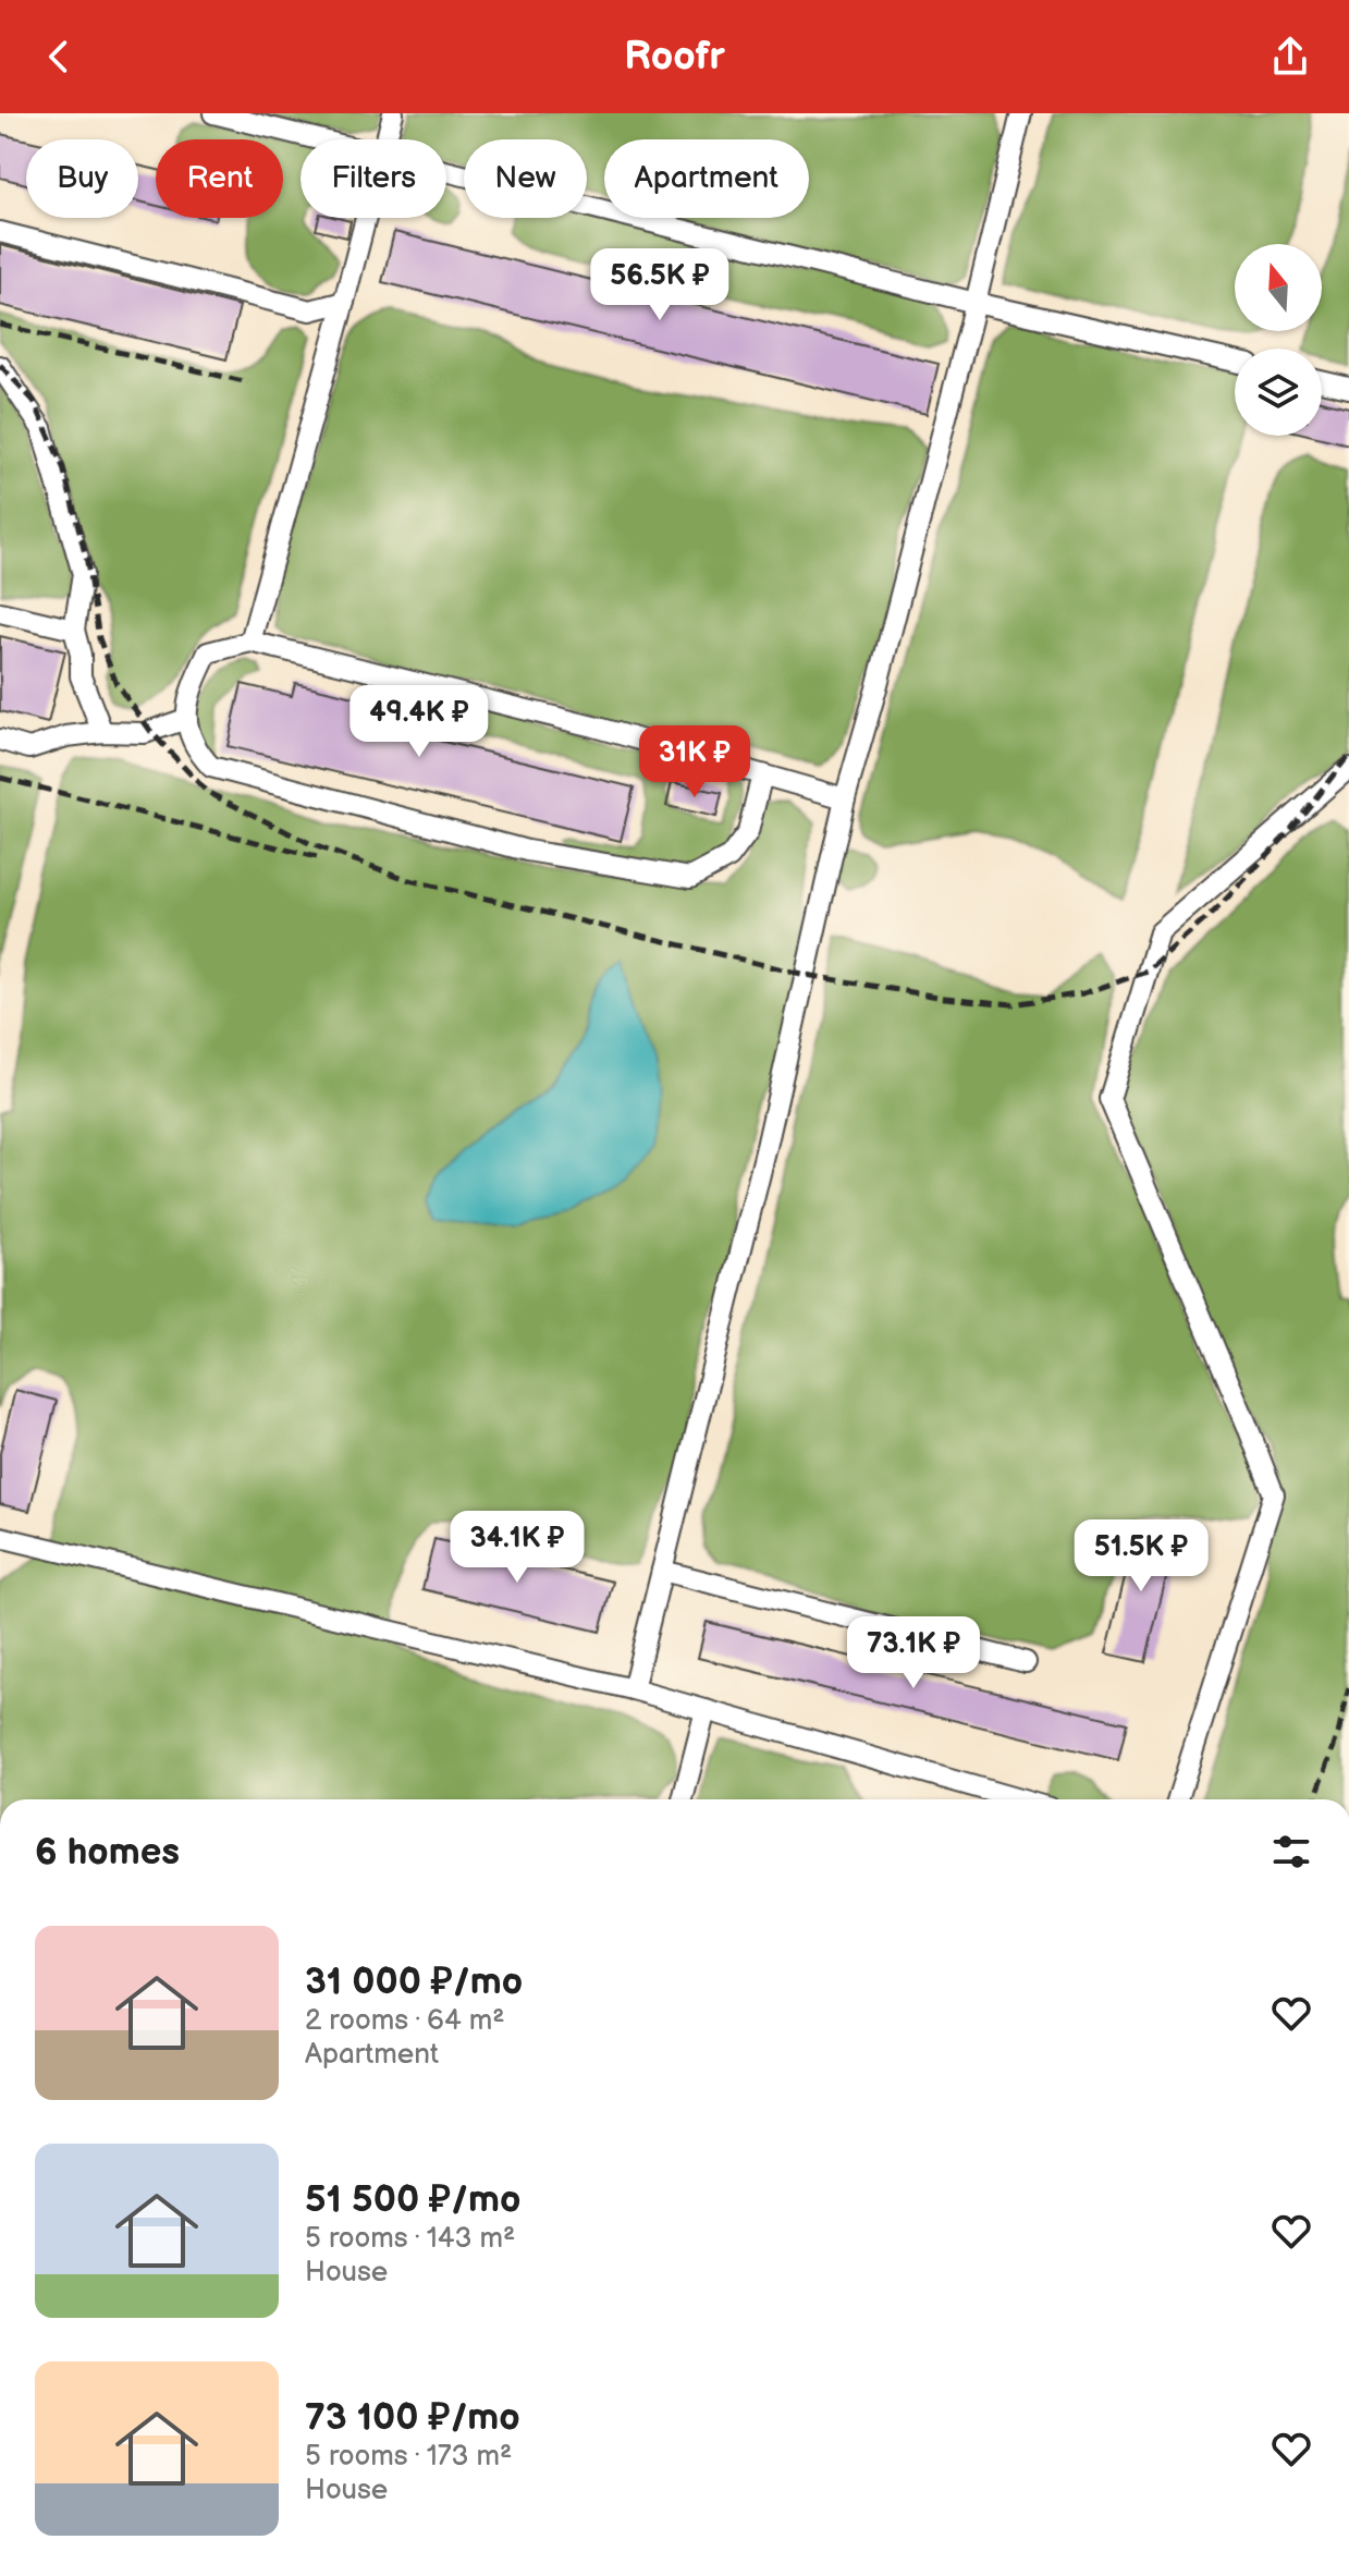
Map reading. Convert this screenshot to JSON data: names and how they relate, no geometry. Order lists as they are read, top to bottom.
{
  "north": "top",
  "page": {
    "header": "Roofr",
    "chip": [
      "Buy",
      "Rent",
      "Filters",
      "New",
      "Apartment"
    ],
    "price": [
      "56.5K ₽",
      "49.4K ₽",
      "31K ₽",
      "34.1K ₽",
      "51.5K ₽",
      "73.1K ₽"
    ],
    "heading": "6 homes",
    "list": [
      {
        "name": "31 000 ₽/mo",
        "note": "2 rooms · 64 m² · Apartment"
      },
      {
        "name": "51 500 ₽/mo",
        "note": "5 rooms · 143 m² · House"
      },
      {
        "name": "73 100 ₽/mo",
        "note": "5 rooms · 173 m² · House"
      }
    ]
  }
}
